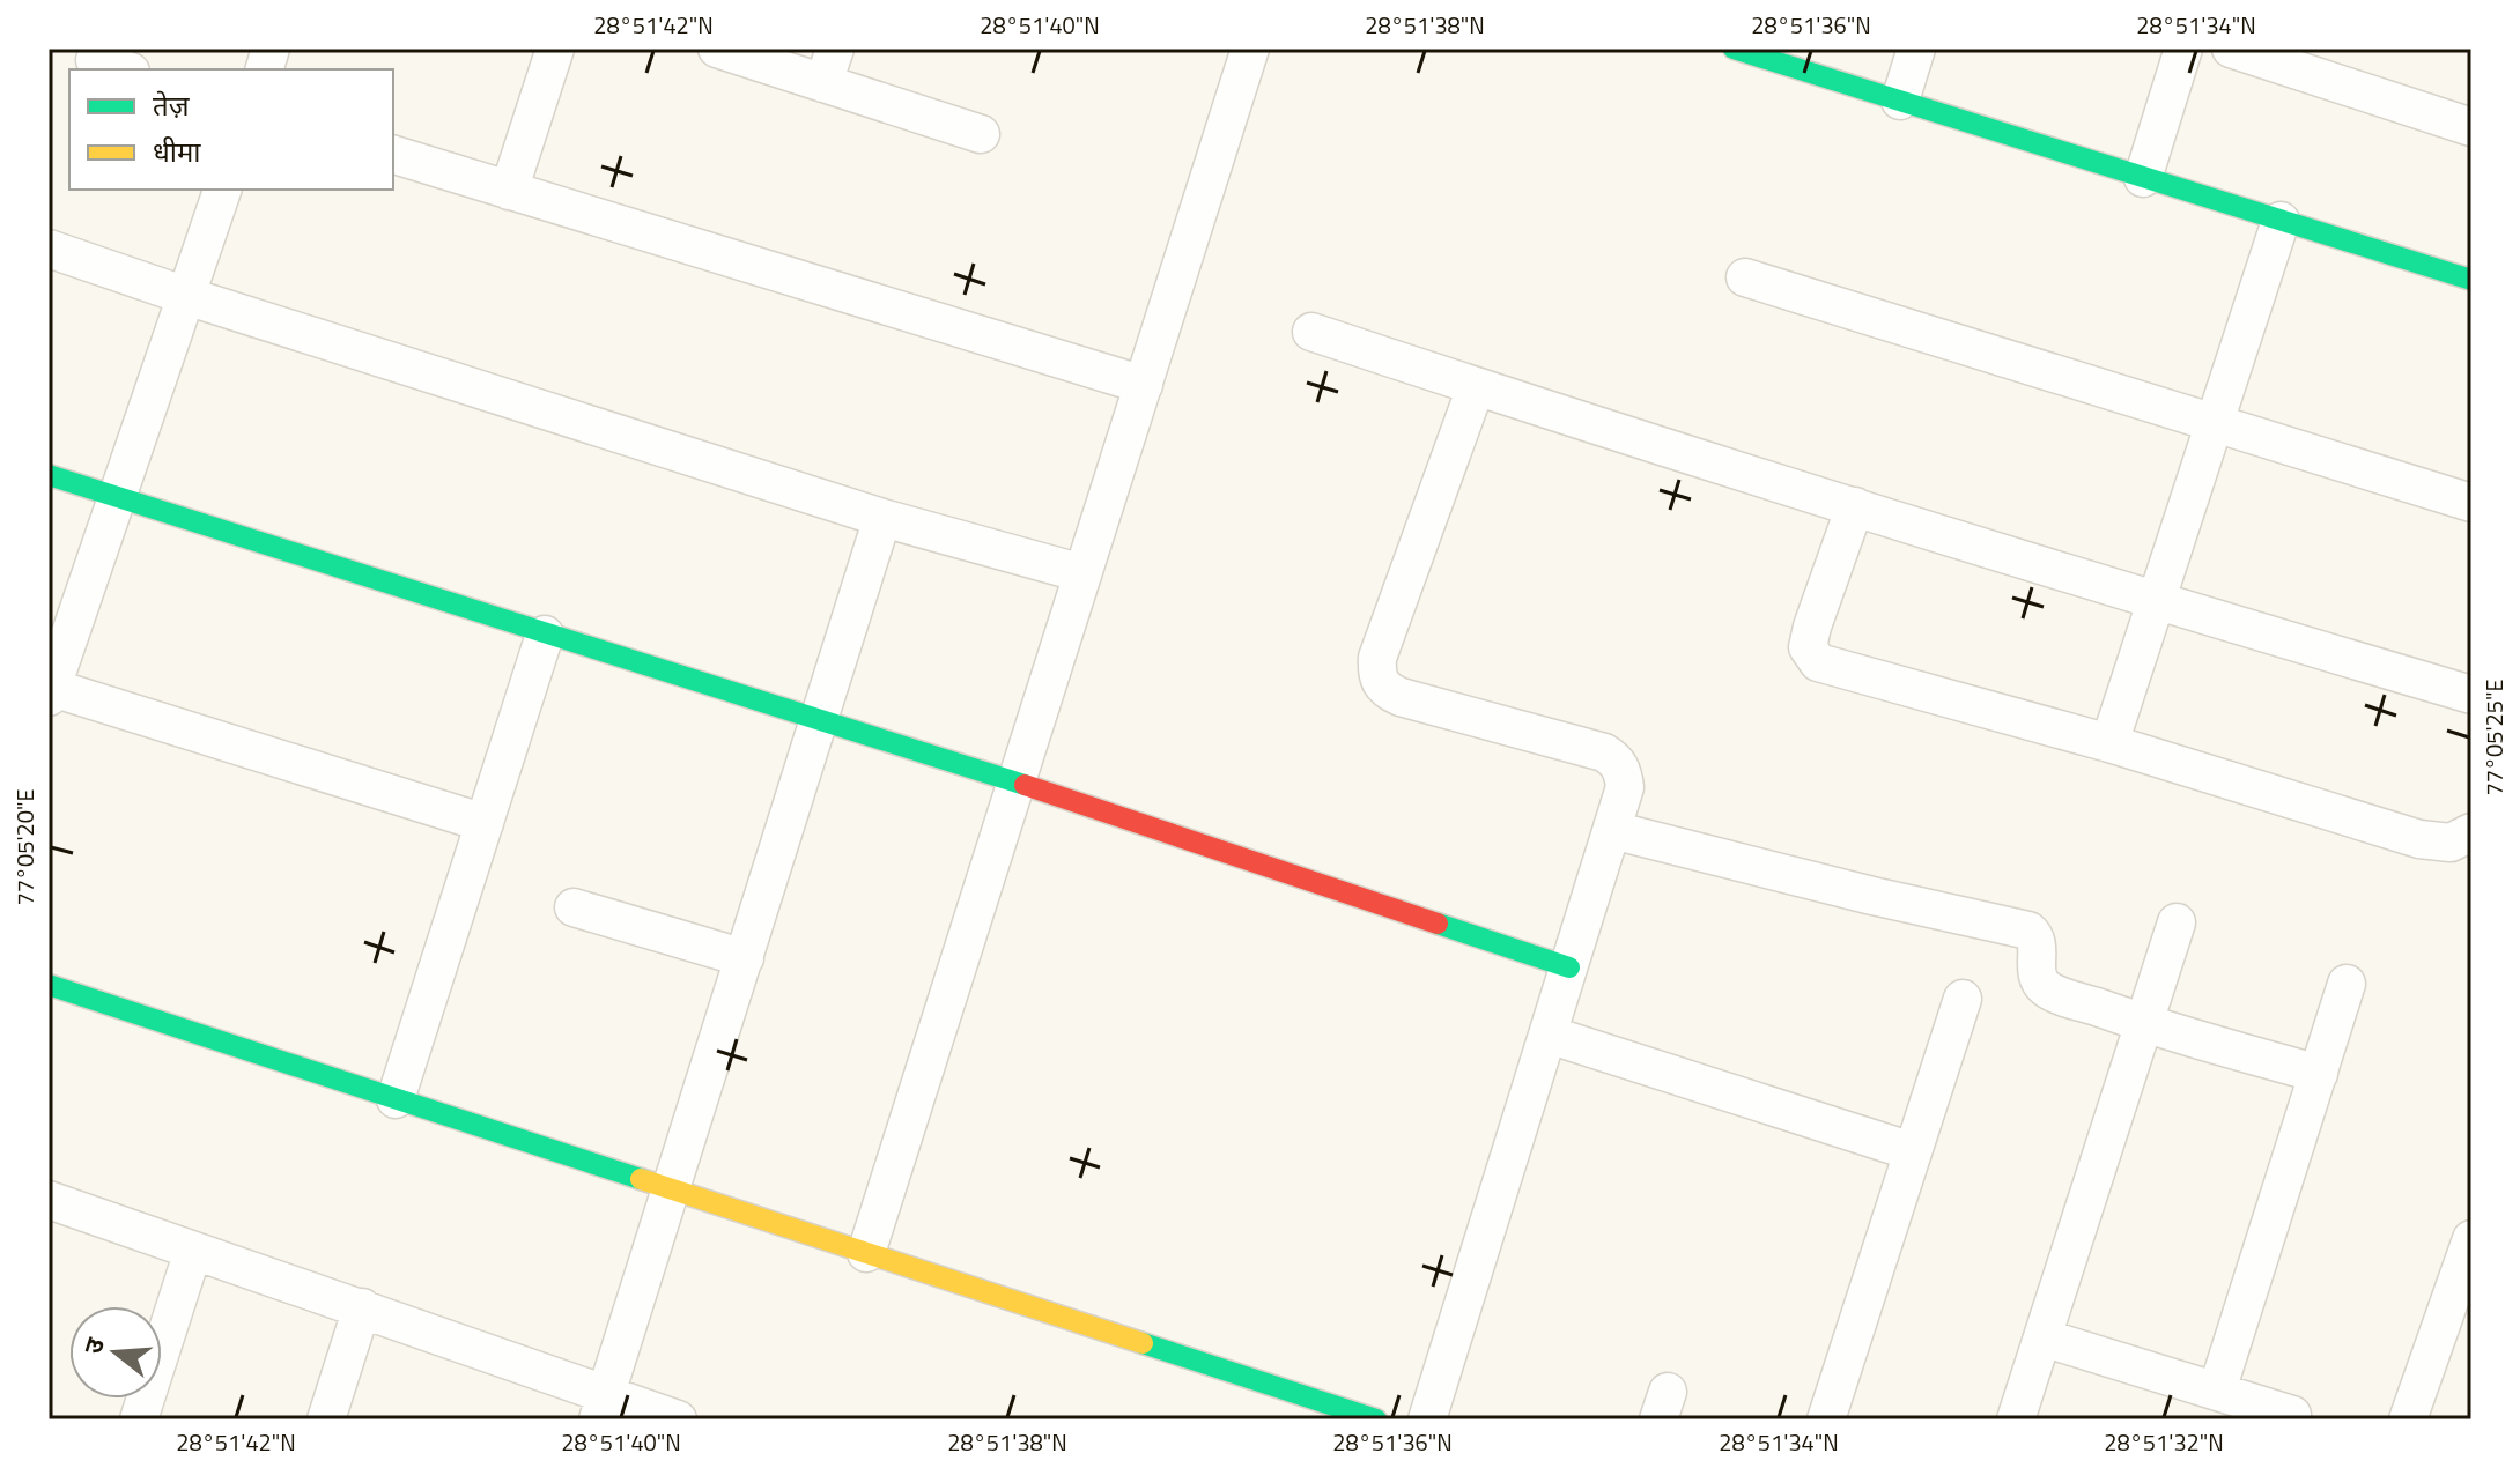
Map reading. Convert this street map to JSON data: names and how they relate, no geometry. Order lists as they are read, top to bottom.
{
  "legend": ["तेज़", "धीमा"],
  "north": "left",
  "coordinates": [
    "28°51'42\"N",
    "28°51'40\"N",
    "28°51'38\"N",
    "28°51'36\"N",
    "28°51'34\"N",
    "77°05'25\"E",
    "77°05'20\"E",
    "28°51'32\"N"
  ]
}
